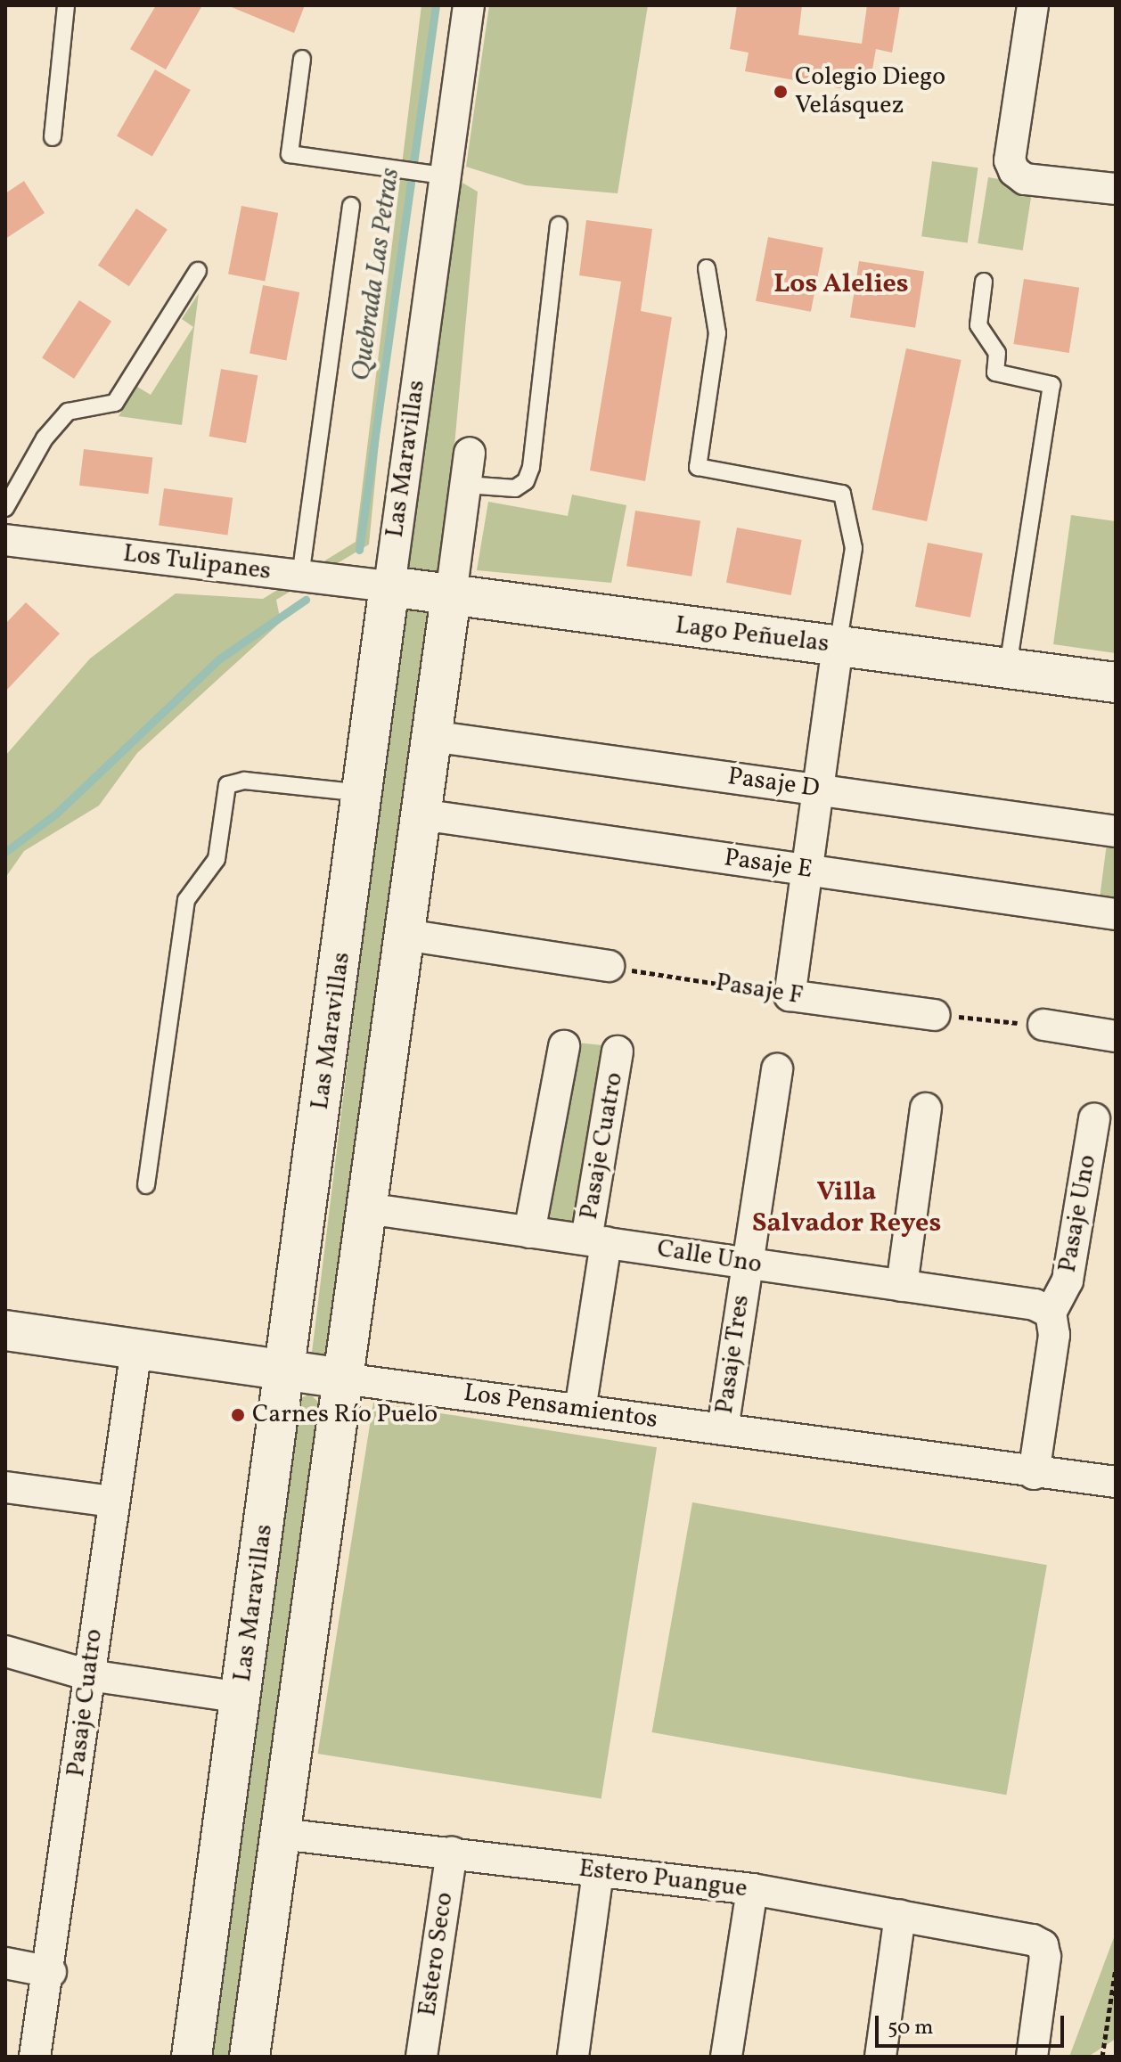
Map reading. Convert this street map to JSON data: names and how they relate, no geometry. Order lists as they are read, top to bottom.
{
  "streets": {
    "street": [
      "Las Maravillas",
      "Los Tulipanes",
      "Lago Peñuelas",
      "Pasaje D",
      "Pasaje E",
      "Pasaje F",
      "Pasaje Cuatro",
      "Pasaje Uno",
      "Calle Uno",
      "Pasaje Tres",
      "Los Pensamientos",
      "Estero Puangue",
      "Estero Seco"
    ]
  },
  "crossings": [
    ["Las Maravillas", "Los Tulipanes"],
    ["Las Maravillas", "Lago Peñuelas"],
    ["Las Maravillas", "Los Pensamientos"],
    ["Los Tulipanes", "Lago Peñuelas"],
    ["Pasaje Cuatro", "Calle Uno"],
    ["Pasaje Cuatro", "Los Pensamientos"],
    ["Pasaje Uno", "Calle Uno"],
    ["Calle Uno", "Pasaje Tres"],
    ["Pasaje Tres", "Los Pensamientos"],
    ["Estero Puangue", "Estero Seco"]
  ],
  "districts": ["Los Alelies", "Villa Salvador Reyes"],
  "water": ["Quebrada Las Petras"],
  "places": ["Colegio Diego Velásquez", "Carnes Río Puelo"],
  "scale_bar": "50 m"
}
